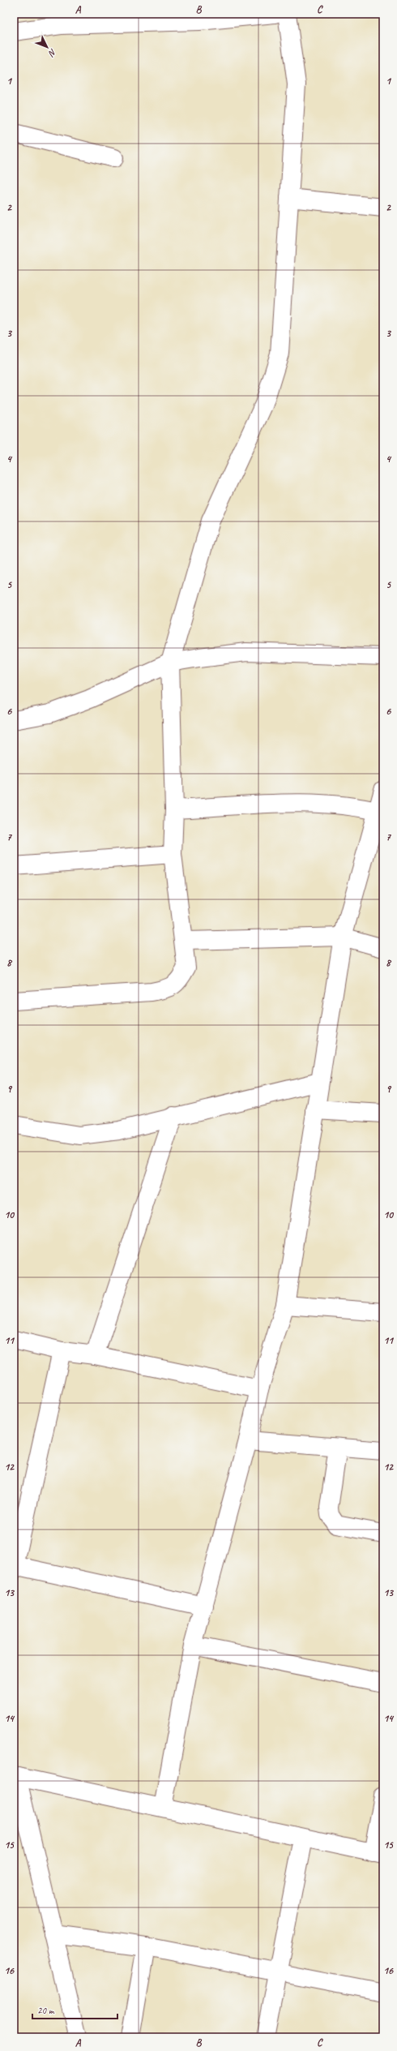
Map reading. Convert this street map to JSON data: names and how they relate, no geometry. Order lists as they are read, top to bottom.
{
  "scale_bar": "20 m",
  "north": "bottom right",
  "grid": {
    "columns": ["A", "B", "C"],
    "rows": [
      "1",
      "2",
      "3",
      "4",
      "5",
      "6",
      "7",
      "8",
      "9",
      "10",
      "11",
      "12",
      "13",
      "14",
      "15",
      "16"
    ]
  }
}
